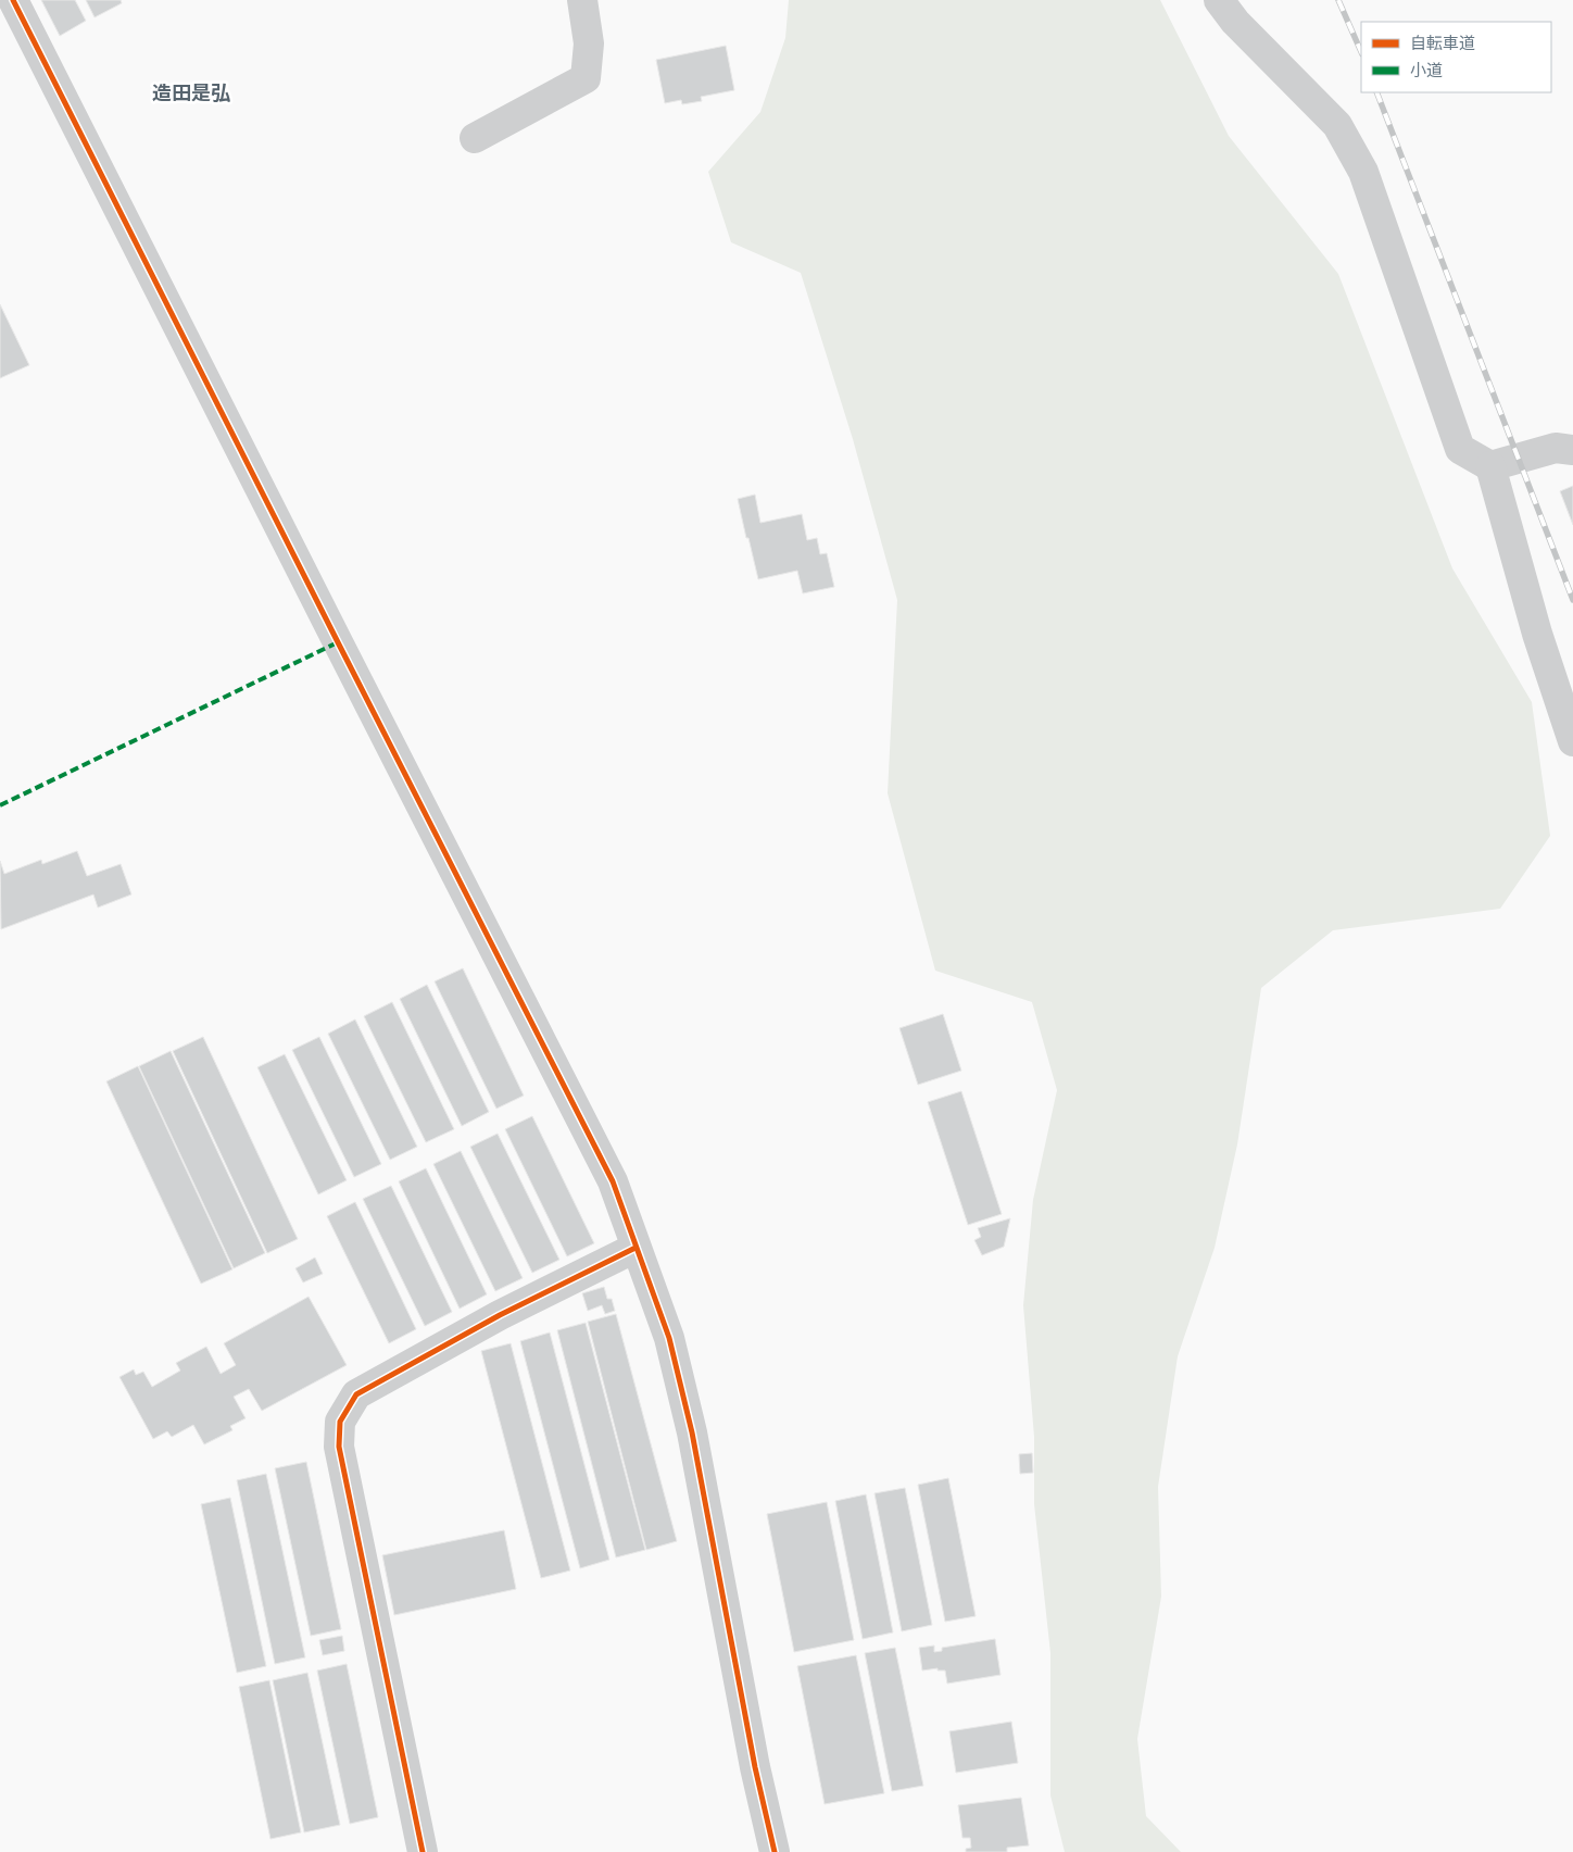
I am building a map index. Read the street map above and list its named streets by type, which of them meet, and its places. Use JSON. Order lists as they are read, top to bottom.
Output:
{
  "districts": ["造田是弘"],
  "legend": ["自転車道", "小道"]
}
